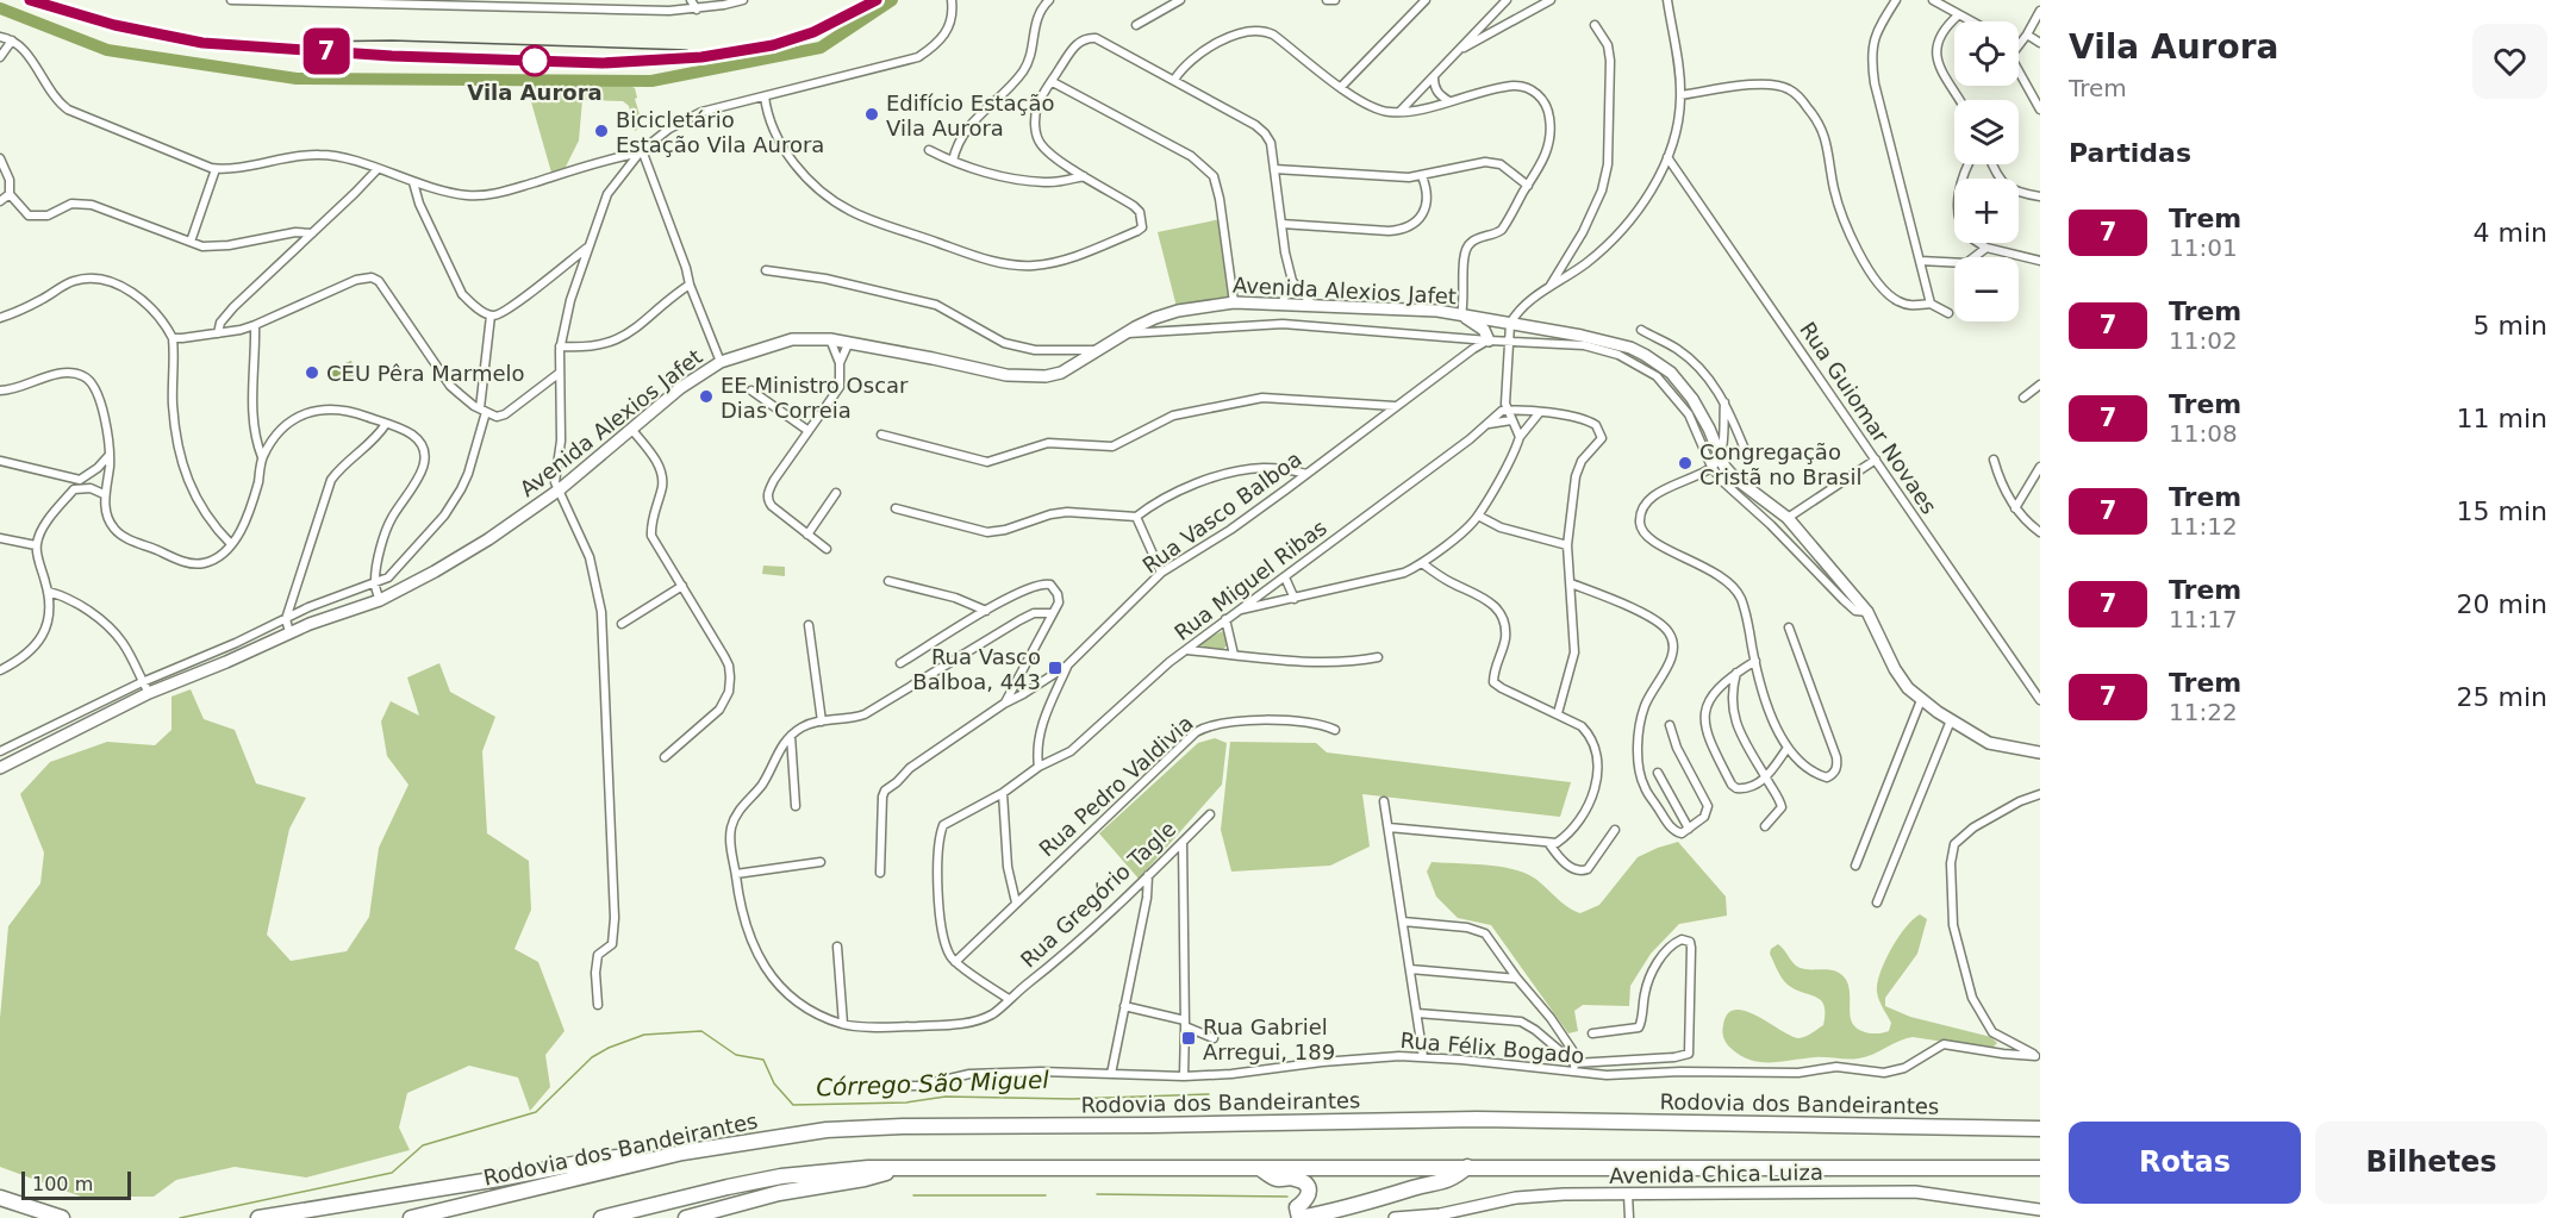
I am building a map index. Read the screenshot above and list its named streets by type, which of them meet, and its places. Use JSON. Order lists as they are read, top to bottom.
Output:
{
  "streets": {
    "highway": ["Rodovia dos Bandeirantes"],
    "main road": ["Avenida Alexios Jafet", "Avenida Chica Luiza"],
    "street": [
      "Rua Guiomar Novaes",
      "Rua Vasco Balboa",
      "Rua Miguel Ribas",
      "Rua Pedro Valdivia",
      "Rua Gregório Tagle",
      "Rua Félix Bogado"
    ]
  },
  "crossings": [
    ["Avenida Alexios Jafet", "Rua Vasco Balboa"],
    ["Rua Miguel Ribas", "Rua Pedro Valdivia"]
  ],
  "water": ["Córrego São Miguel"],
  "places": {
    "other": [
      "Vila Aurora",
      "Edifício Estação Vila Aurora",
      "Bicicletário Estação Vila Aurora",
      "CEU Pêra Marmelo",
      "EE Ministro Oscar Dias Correia",
      "Congregação Cristã no Brasil"
    ],
    "transit": ["Rua Vasco Balboa, 443", "Rua Gabriel Arregui, 189"]
  },
  "scale_bar": "100 m",
  "page": {
    "on_map": "7",
    "heading": [
      ["Vila Aurora", "Trem"],
      "Partidas"
    ],
    "map_buttons": ["+", "−"],
    "list": [
      {
        "mark": "7",
        "name": "Trem",
        "note": "11:01",
        "value": "4 min"
      },
      {
        "mark": "7",
        "name": "Trem",
        "note": "11:02",
        "value": "5 min"
      },
      {
        "mark": "7",
        "name": "Trem",
        "note": "11:08",
        "value": "11 min"
      },
      {
        "mark": "7",
        "name": "Trem",
        "note": "11:12",
        "value": "15 min"
      },
      {
        "mark": "7",
        "name": "Trem",
        "note": "11:17",
        "value": "20 min"
      },
      {
        "mark": "7",
        "name": "Trem",
        "note": "11:22",
        "value": "25 min"
      }
    ],
    "buttons": ["Rotas", "Bilhetes"],
    "scale": "100 m"
  }
}
